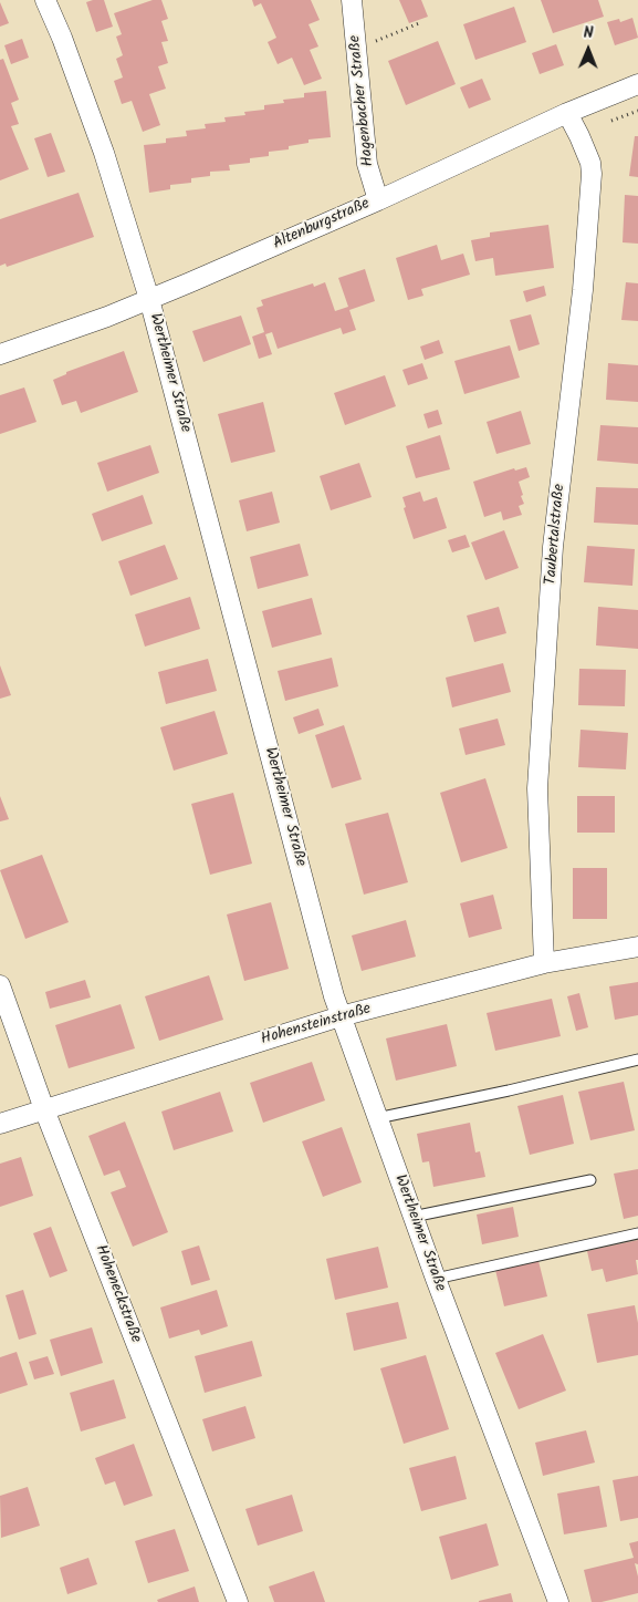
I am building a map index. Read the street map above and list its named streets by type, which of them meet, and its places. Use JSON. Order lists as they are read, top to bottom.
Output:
{
  "streets": {
    "street": [
      "Hagenbacher Straße",
      "Altenburgstraße",
      "Wertheimer Straße",
      "Taubertalstraße",
      "Hohensteinstraße",
      "Hoheneckstraße"
    ]
  },
  "crossings": [
    ["Hagenbacher Straße", "Altenburgstraße"],
    ["Altenburgstraße", "Wertheimer Straße"],
    ["Altenburgstraße", "Taubertalstraße"],
    ["Wertheimer Straße", "Hohensteinstraße"],
    ["Taubertalstraße", "Hohensteinstraße"],
    ["Hohensteinstraße", "Hoheneckstraße"]
  ],
  "north": "top"
}
